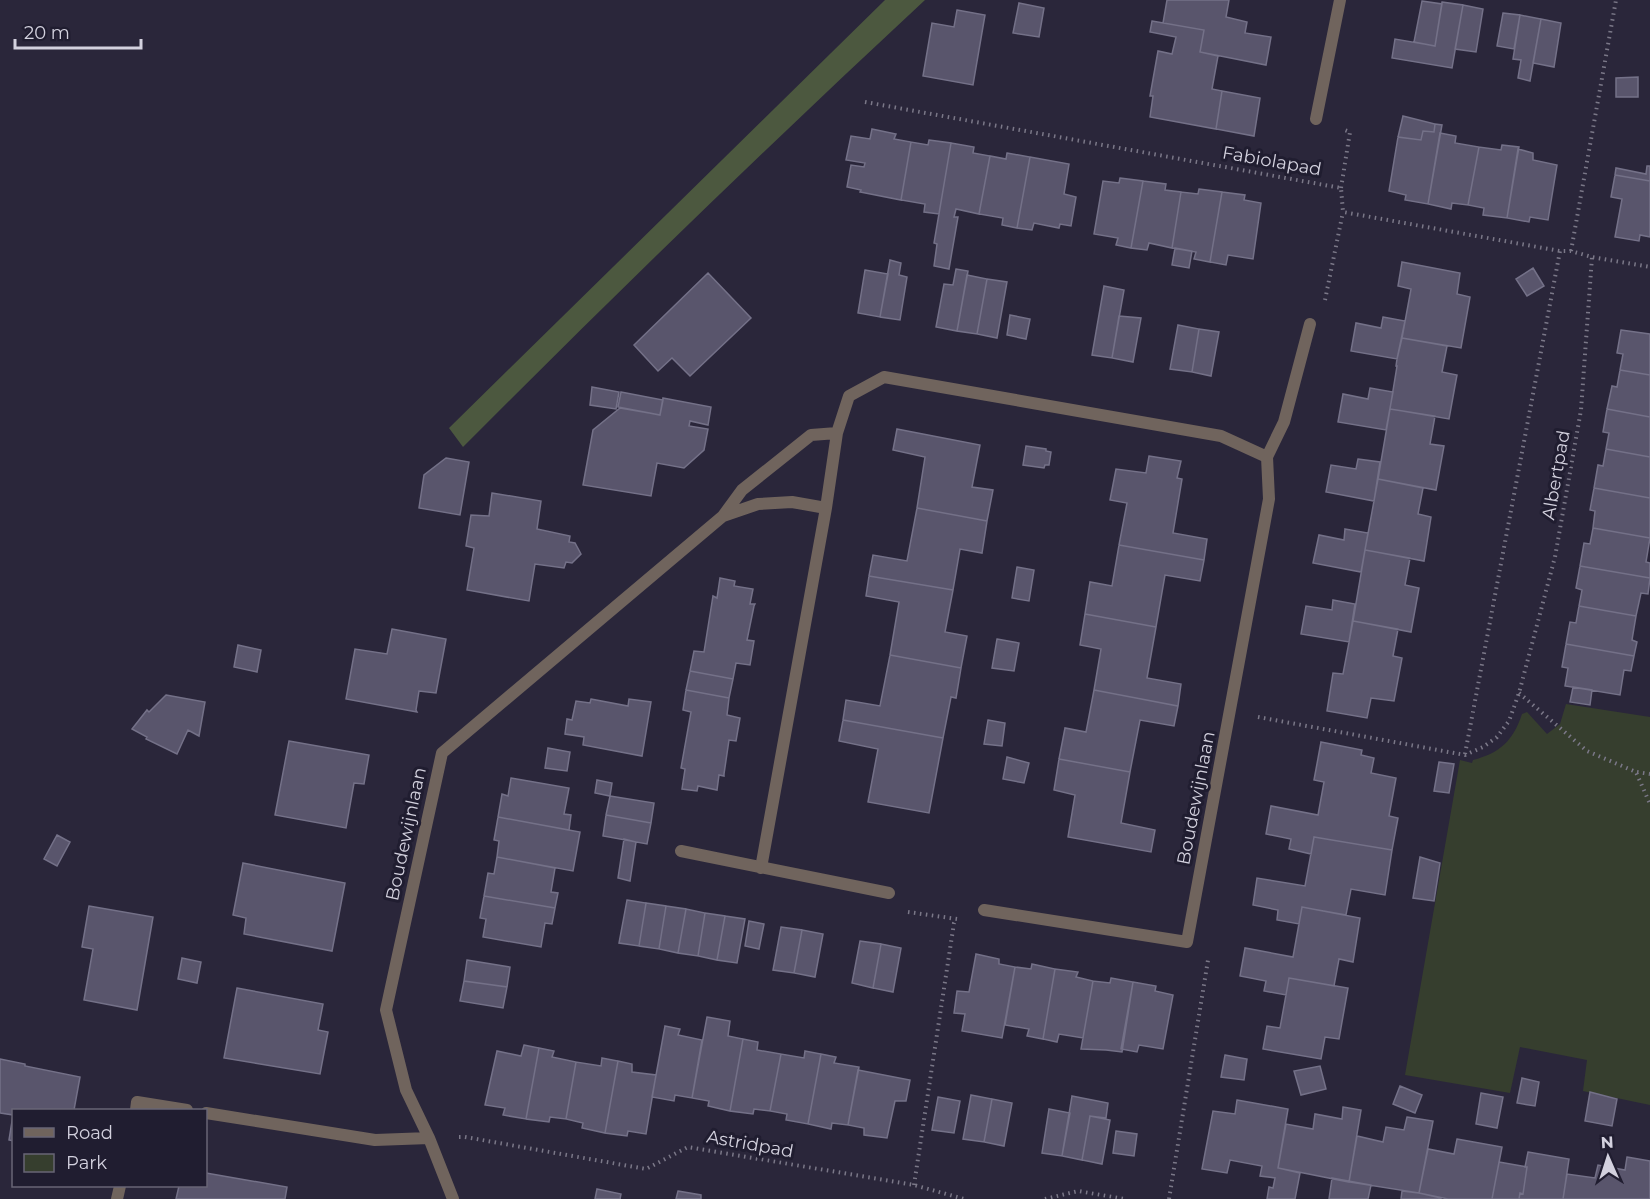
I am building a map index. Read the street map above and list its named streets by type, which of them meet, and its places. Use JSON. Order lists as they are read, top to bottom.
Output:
{
  "streets": {
    "street": ["Boudewijnlaan"],
    "path": ["Fabiolapad", "Albertpad", "Astridpad"]
  },
  "crossings": [
    ["Fabiolapad", "Boudewijnlaan"],
    ["Boudewijnlaan", "Astridpad"]
  ],
  "legend": ["Road", "Park"],
  "scale_bar": "20 m",
  "north": "top"
}
